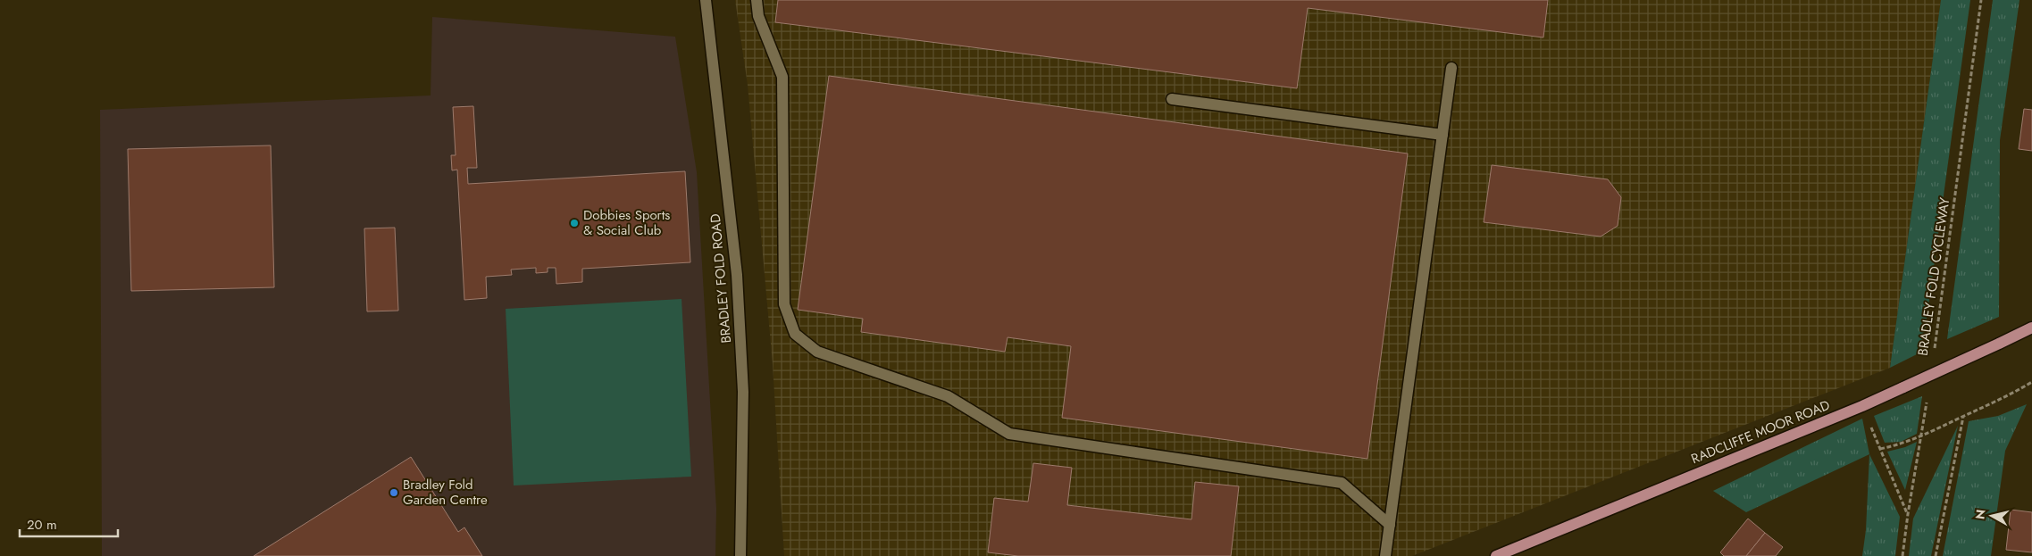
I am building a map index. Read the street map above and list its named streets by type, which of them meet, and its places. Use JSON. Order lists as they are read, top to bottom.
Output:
{
  "streets": {
    "main road": ["RADCLIFFE MOOR ROAD"],
    "street": ["BRADLEY FOLD ROAD"],
    "path": ["BRADLEY FOLD CYCLEWAY"]
  },
  "places": ["Dobbies Sports & Social Club", "Bradley Fold Garden Centre"],
  "scale_bar": "20 m",
  "north": "left"
}
